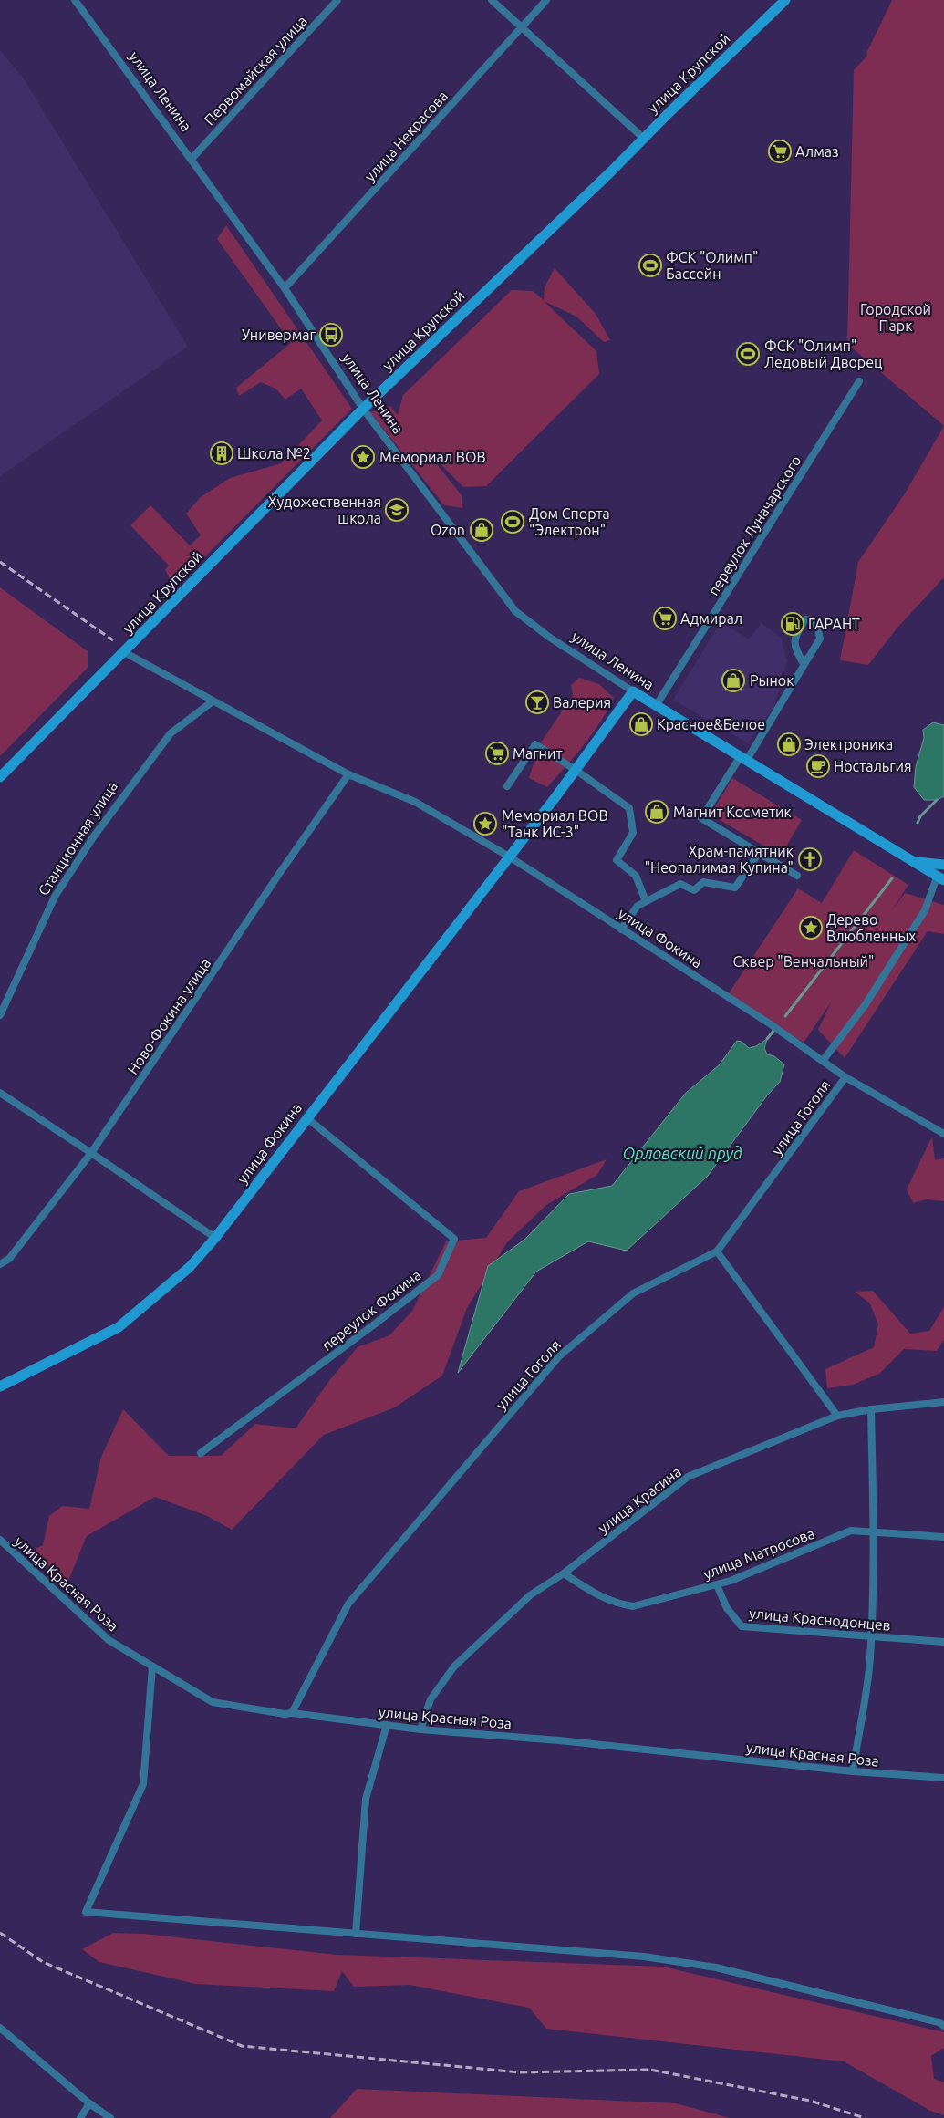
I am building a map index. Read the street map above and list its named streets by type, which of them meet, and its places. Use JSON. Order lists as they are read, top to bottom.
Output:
{
  "streets": {
    "main road": ["улица Крупской", "улица Ленина", "улица Фокина"],
    "street": [
      "Первомайская улица",
      "улица Некрасова",
      "переулок Луначарского",
      "Станционная улица",
      "Ново-Фокина улица",
      "улица Гоголя",
      "переулок Фокина",
      "улица Красина",
      "улица Матросова",
      "улица Красная Роза",
      "улица Краснодонцев"
    ]
  },
  "crossings": [
    ["Первомайская улица", "улица Ленина"],
    ["улица Крупской", "улица Ленина"],
    ["улица Ленина", "улица Некрасова"],
    ["улица Ленина", "переулок Луначарского"],
    ["улица Ленина", "улица Фокина"],
    ["улица Фокина", "улица Гоголя"],
    ["улица Фокина", "переулок Фокина"],
    ["улица Гоголя", "улица Красная Роза"],
    ["улица Красина", "улица Матросова"],
    ["улица Красина", "улица Красная Роза"],
    ["улица Матросова", "улица Краснодонцев"]
  ],
  "water": ["Орловский пруд"],
  "parks": ["Городской Парк", "Сквер \"Венчальный\""],
  "places": {
    "supermarket": ["Алмаз", "Адмирал", "Магнит"],
    "sports": ["ФСК \"Олимп\" Бассейн", "ФСК \"Олимп\" Ледовый Дворец", "Дом Спорта \"Электрон\""],
    "bus stop": ["Универмаг"],
    "building": ["Школа №2"],
    "place": ["Мемориал ВОВ", "Мемориал ВОВ \"Танк ИС-3\"", "Дерево Влюбленных"],
    "school or university": ["Художественная школа"],
    "shop": [
      "Ozon",
      "Рынок",
      "Красное&Белое",
      "Электроника",
      "Магнит Косметик"
    ],
    "fuel station": ["ГАРАНТ"],
    "bar": ["Валерия"],
    "cafe": ["Ностальгия"],
    "church": ["Храм-памятник \"Неопалимая Купина\""]
  }
}
